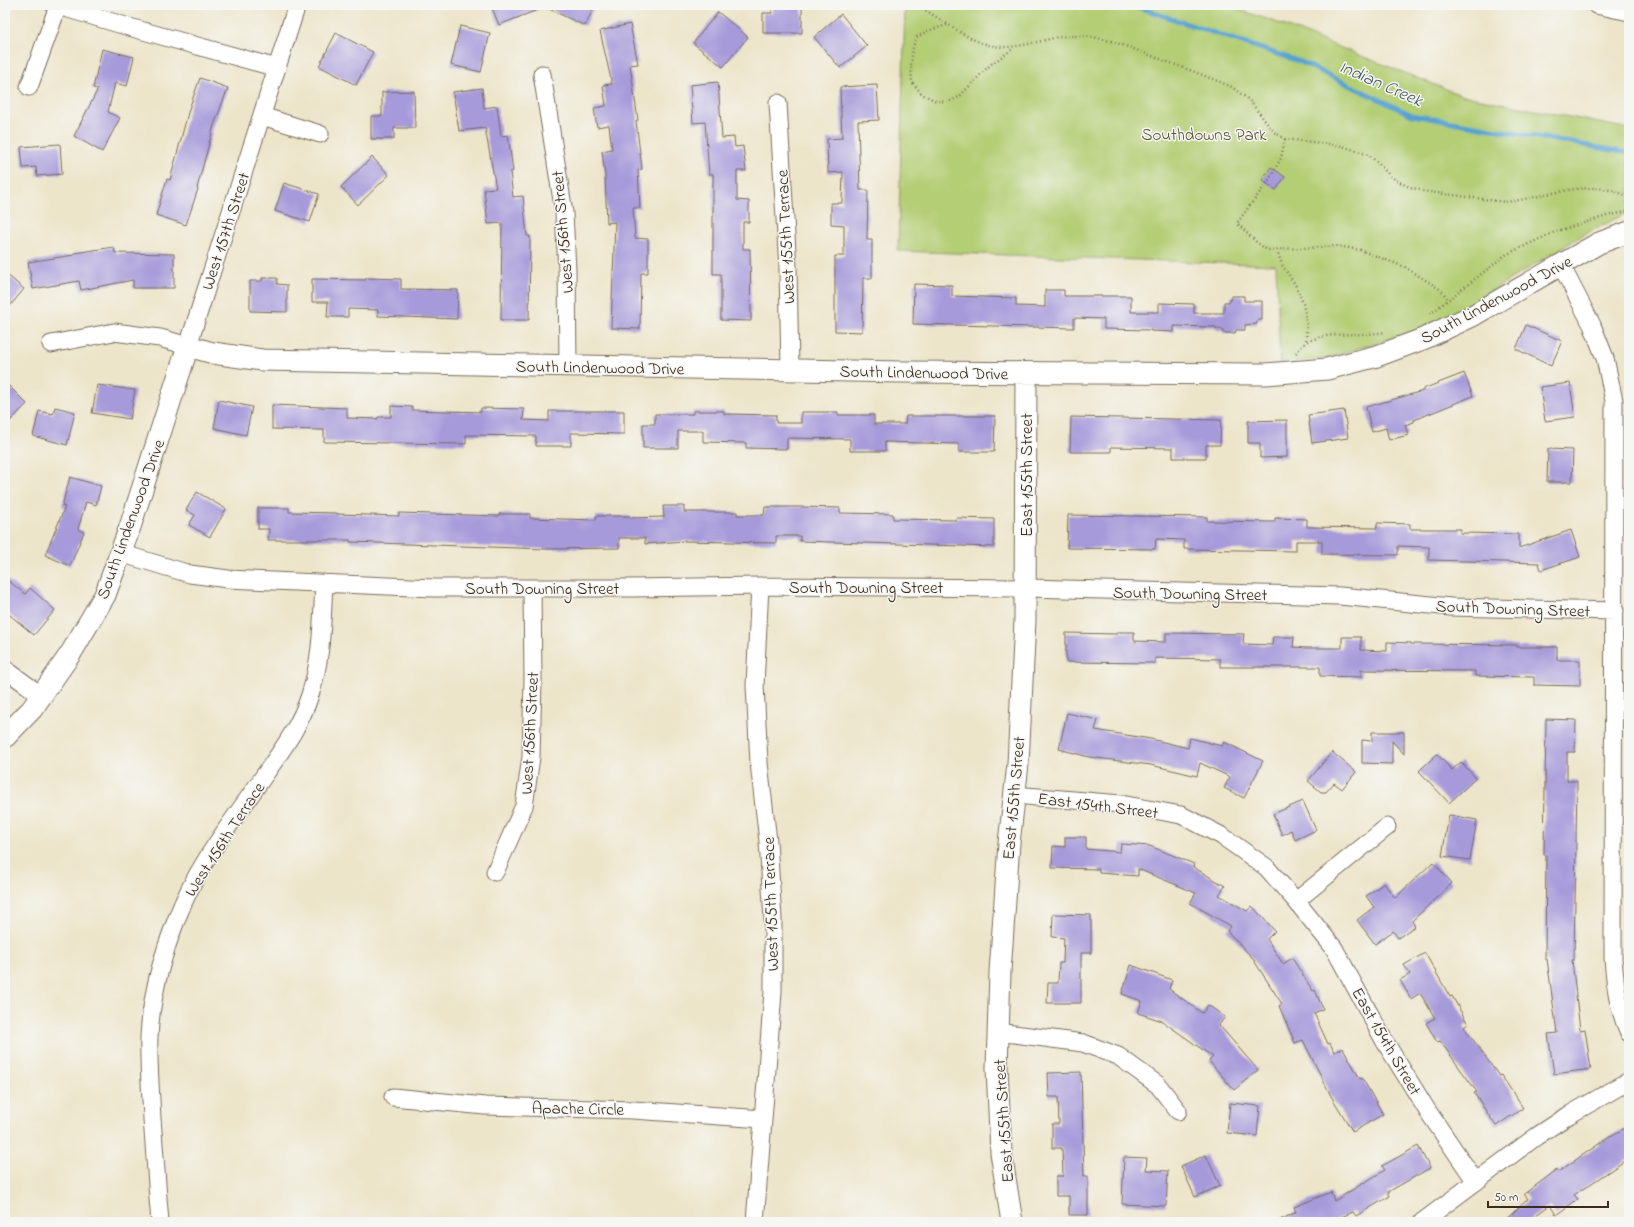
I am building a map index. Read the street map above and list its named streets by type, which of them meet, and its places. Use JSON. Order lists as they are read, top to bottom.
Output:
{
  "streets": {
    "street": [
      "West 157th Street",
      "West 156th Street",
      "West 155th Terrace",
      "South Lindenwood Drive",
      "East 155th Street",
      "South Downing Street",
      "East 154th Street",
      "West 156th Terrace",
      "Apache Circle"
    ]
  },
  "crossings": [
    ["West 157th Street", "South Lindenwood Drive"],
    ["West 156th Street", "South Lindenwood Drive"],
    ["West 156th Street", "South Downing Street"],
    ["West 155th Terrace", "South Lindenwood Drive"],
    ["West 155th Terrace", "South Downing Street"],
    ["West 155th Terrace", "Apache Circle"],
    ["South Lindenwood Drive", "East 155th Street"],
    ["South Lindenwood Drive", "South Downing Street"],
    ["East 155th Street", "South Downing Street"],
    ["East 155th Street", "East 154th Street"],
    ["South Downing Street", "West 156th Terrace"]
  ],
  "water": ["Indian Creek"],
  "parks": ["Southdowns Park"],
  "scale_bar": "50 m"
}
